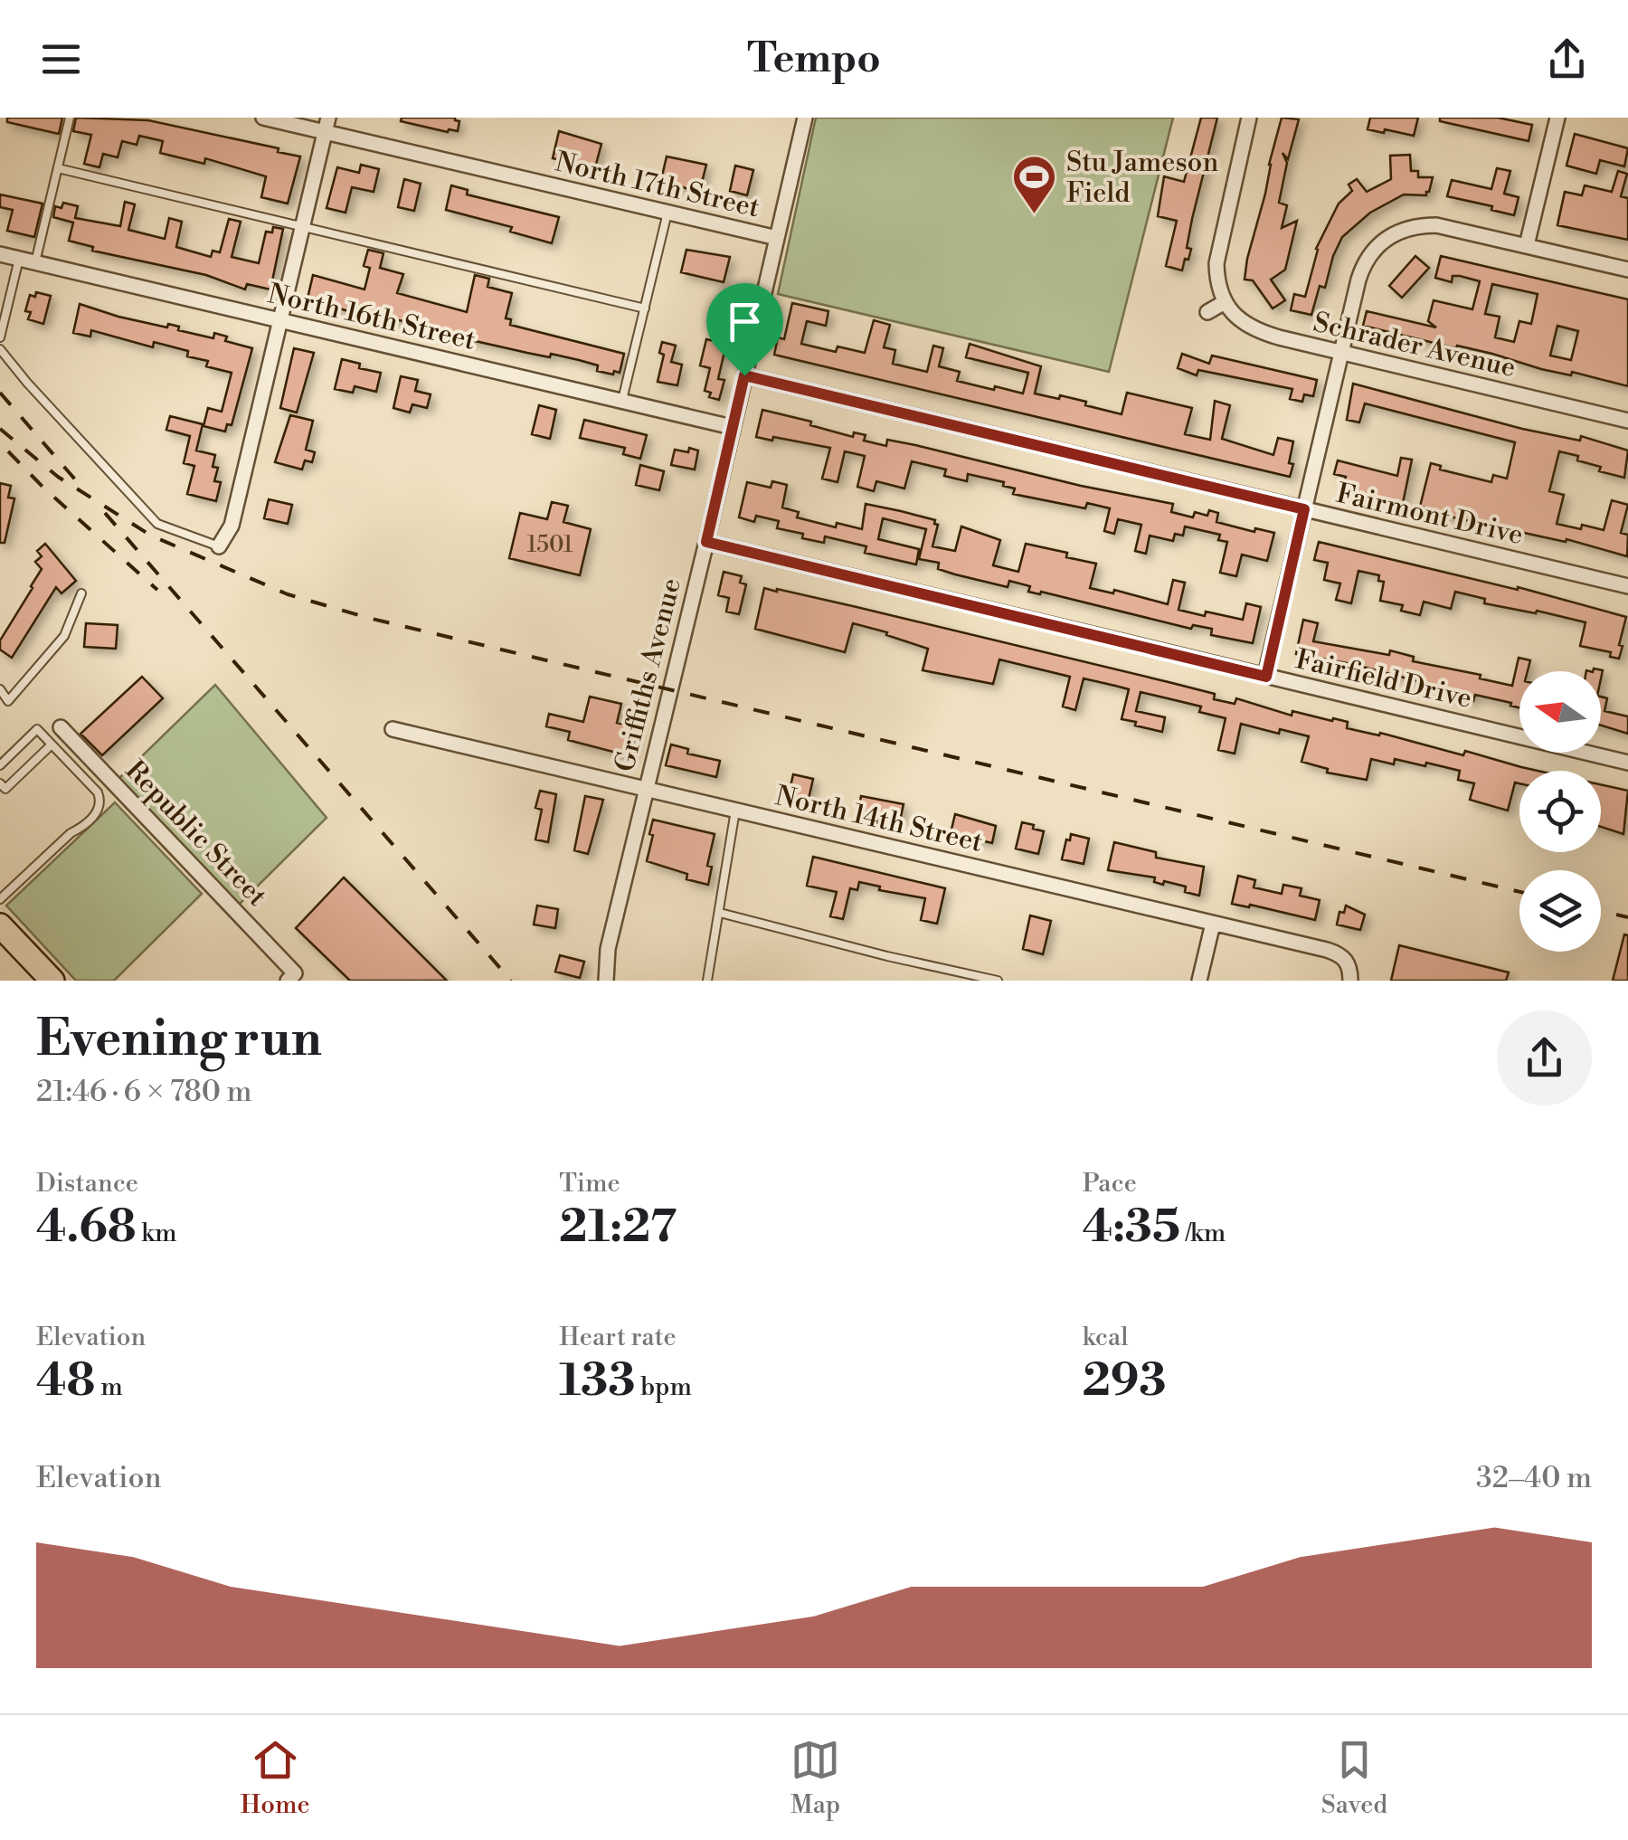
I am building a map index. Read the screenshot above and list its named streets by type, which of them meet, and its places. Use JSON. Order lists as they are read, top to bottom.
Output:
{
  "streets": {
    "street": [
      "North 17th Street",
      "North 16th Street",
      "Schrader Avenue",
      "Fairmont Drive",
      "Griffiths Avenue",
      "Fairfield Drive",
      "North 14th Street",
      "Republic Street"
    ]
  },
  "crossings": [
    ["North 17th Street", "Griffiths Avenue"],
    ["North 16th Street", "Griffiths Avenue"],
    ["Fairmont Drive", "Griffiths Avenue"],
    ["Griffiths Avenue", "Fairfield Drive"],
    ["Griffiths Avenue", "North 14th Street"]
  ],
  "places": {
    "sports": ["Stu Jameson Field"]
  },
  "house_numbers": ["1501"],
  "north": "left",
  "page": {
    "header": "Tempo",
    "heading": ["Evening run", "21:46 · 6 × 780 m"],
    "stats": [
      ["Distance", "4.68 km"],
      ["Time", "21:27"],
      ["Pace", "4:35 /km"],
      ["Elevation", "48 m"],
      ["Heart rate", "133 bpm"],
      ["kcal", "293"]
    ],
    "chart": ["Elevation", "32–40 m"],
    "tabs": ["Home", "Map", "Saved"]
  }
}
